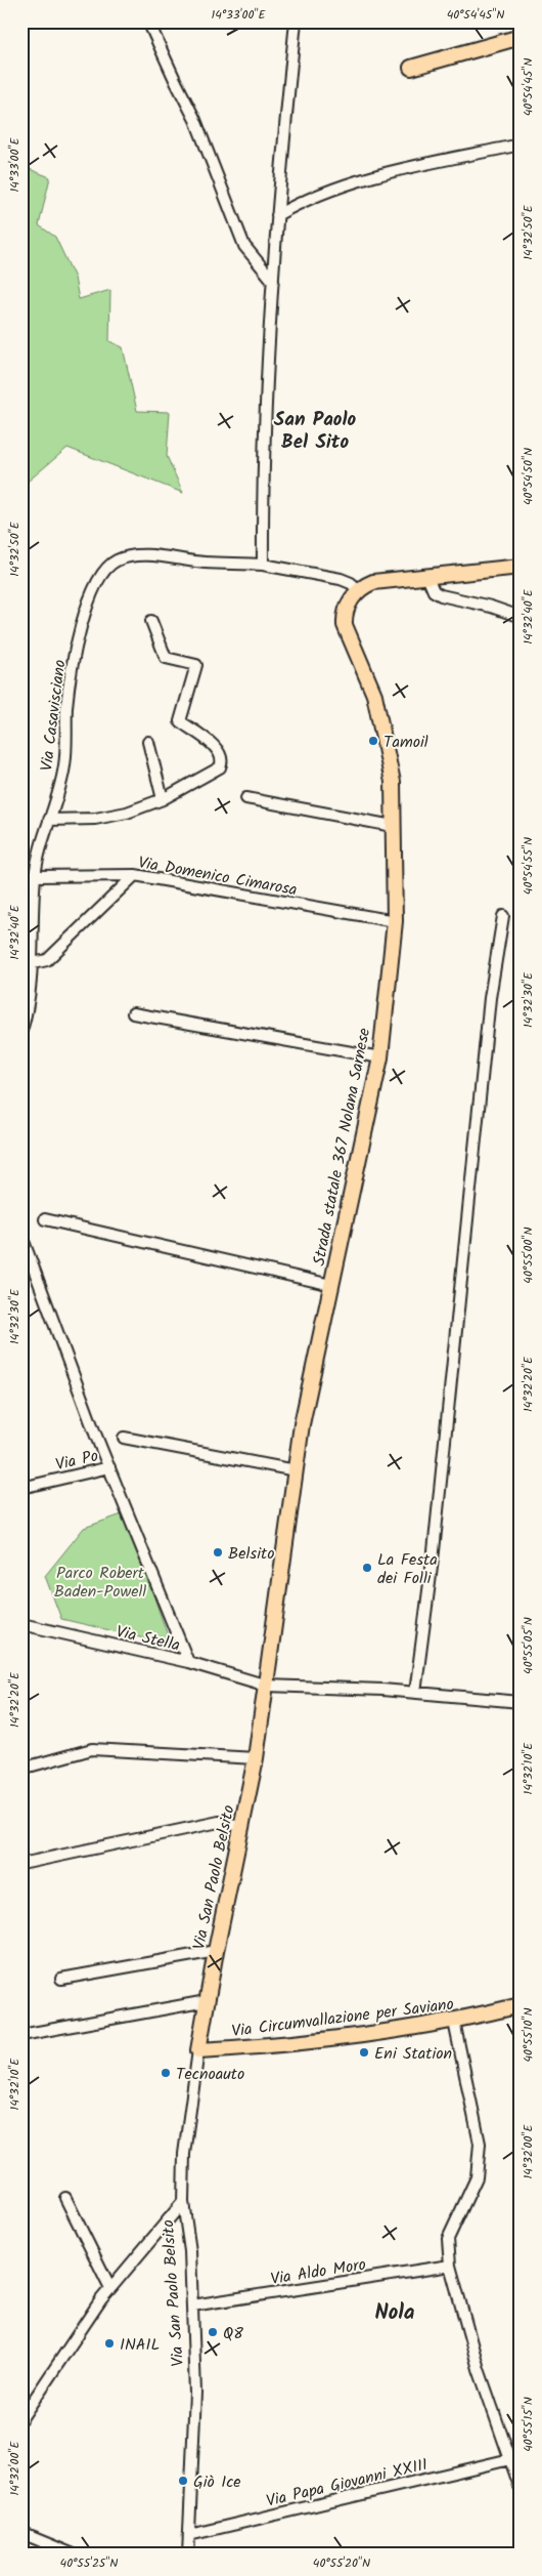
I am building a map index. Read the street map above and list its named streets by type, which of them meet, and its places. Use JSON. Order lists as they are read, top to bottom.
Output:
{
  "streets": {
    "main road": ["Strada statale 367 Nolana Sarnese", "Via San Paolo Belsito", "Via Circumvallazione per Saviano"],
    "street": [
      "Via Casavisciano",
      "Via Domenico Cimarosa",
      "Via Po",
      "Via Stella",
      "Via Aldo Moro",
      "Via Papa Giovanni XXIII"
    ]
  },
  "crossings": [
    ["Via Casavisciano", "Via Domenico Cimarosa"],
    ["Via Casavisciano", "Strada statale 367 Nolana Sarnese"],
    ["Via Domenico Cimarosa", "Strada statale 367 Nolana Sarnese"],
    ["Strada statale 367 Nolana Sarnese", "Via San Paolo Belsito"],
    ["Via Stella", "Via San Paolo Belsito"],
    ["Via San Paolo Belsito", "Via Circumvallazione per Saviano"],
    ["Via San Paolo Belsito", "Via Aldo Moro"],
    ["Via San Paolo Belsito", "Via Papa Giovanni XXIII"]
  ],
  "districts": ["San Paolo Bel Sito", "Nola"],
  "parks": ["Parco Robert Baden-Powell"],
  "places": [
    "Tamoil",
    "Belsito",
    "La Festa dei Folli",
    "Eni Station",
    "Tecnoauto",
    "Q8",
    "INAIL",
    "Giò Ice"
  ],
  "coordinates": [
    "14°33'00\"E",
    "40°54'45\"N",
    "14°32'50\"E",
    "40°54'50\"N",
    "14°32'40\"E",
    "40°54'55\"N",
    "14°32'30\"E",
    "40°55'00\"N",
    "14°32'20\"E",
    "40°55'05\"N",
    "14°32'10\"E",
    "40°55'10\"N",
    "14°32'00\"E",
    "40°55'15\"N",
    "40°55'25\"N",
    "40°55'20\"N"
  ]
}
